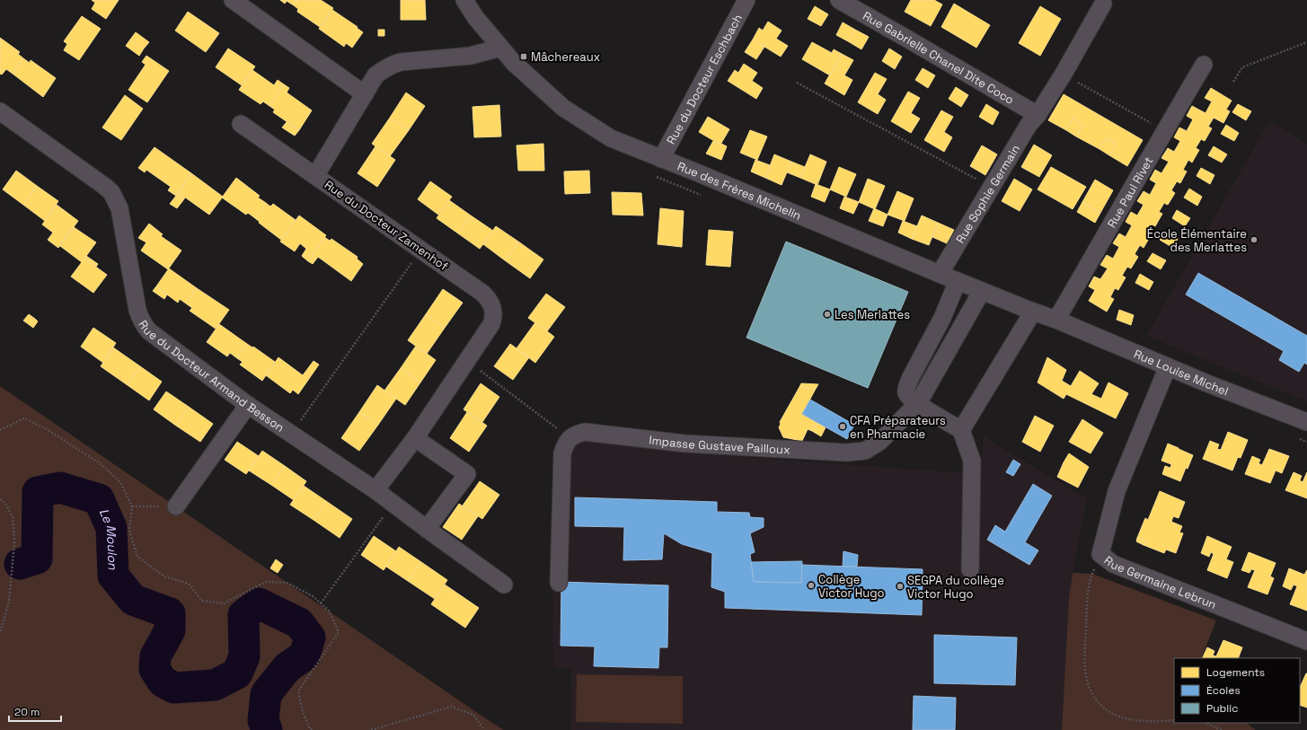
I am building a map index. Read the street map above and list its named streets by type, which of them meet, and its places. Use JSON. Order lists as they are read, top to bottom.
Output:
{
  "streets": {
    "street": [
      "Rue Gabrielle Chanel Dite Coco",
      "Rue du Docteur Eschbach",
      "Rue des Frères Michelin",
      "Rue Paul Rivet",
      "Rue Sophie Germain",
      "Rue du Docteur Zamenhof",
      "Rue Louise Michel",
      "Rue du Docteur Armand Besson",
      "Impasse Gustave Pailloux",
      "Rue Germaine Lebrun"
    ]
  },
  "crossings": [
    ["Rue Gabrielle Chanel Dite Coco", "Rue Sophie Germain"],
    ["Rue du Docteur Eschbach", "Rue des Frères Michelin"],
    ["Rue des Frères Michelin", "Rue Paul Rivet"],
    ["Rue des Frères Michelin", "Rue Sophie Germain"],
    ["Rue des Frères Michelin", "Rue du Docteur Zamenhof"],
    ["Rue des Frères Michelin", "Rue Louise Michel"],
    ["Rue des Frères Michelin", "Impasse Gustave Pailloux"],
    ["Rue Paul Rivet", "Rue Louise Michel"],
    ["Rue du Docteur Zamenhof", "Rue du Docteur Armand Besson"],
    ["Rue Louise Michel", "Rue Germaine Lebrun"]
  ],
  "water": ["Le Moulon"],
  "places": {
    "transit": ["Mâchereaux"],
    "other": [
      "École Élémentaire des Merlattes",
      "Les Merlattes",
      "CFA Préparateurs en Pharmacie",
      "Collège Victor Hugo",
      "SEGPA du collège Victor Hugo"
    ]
  },
  "legend": ["Logements", "Écoles", "Public"],
  "scale_bar": "20 m"
}
